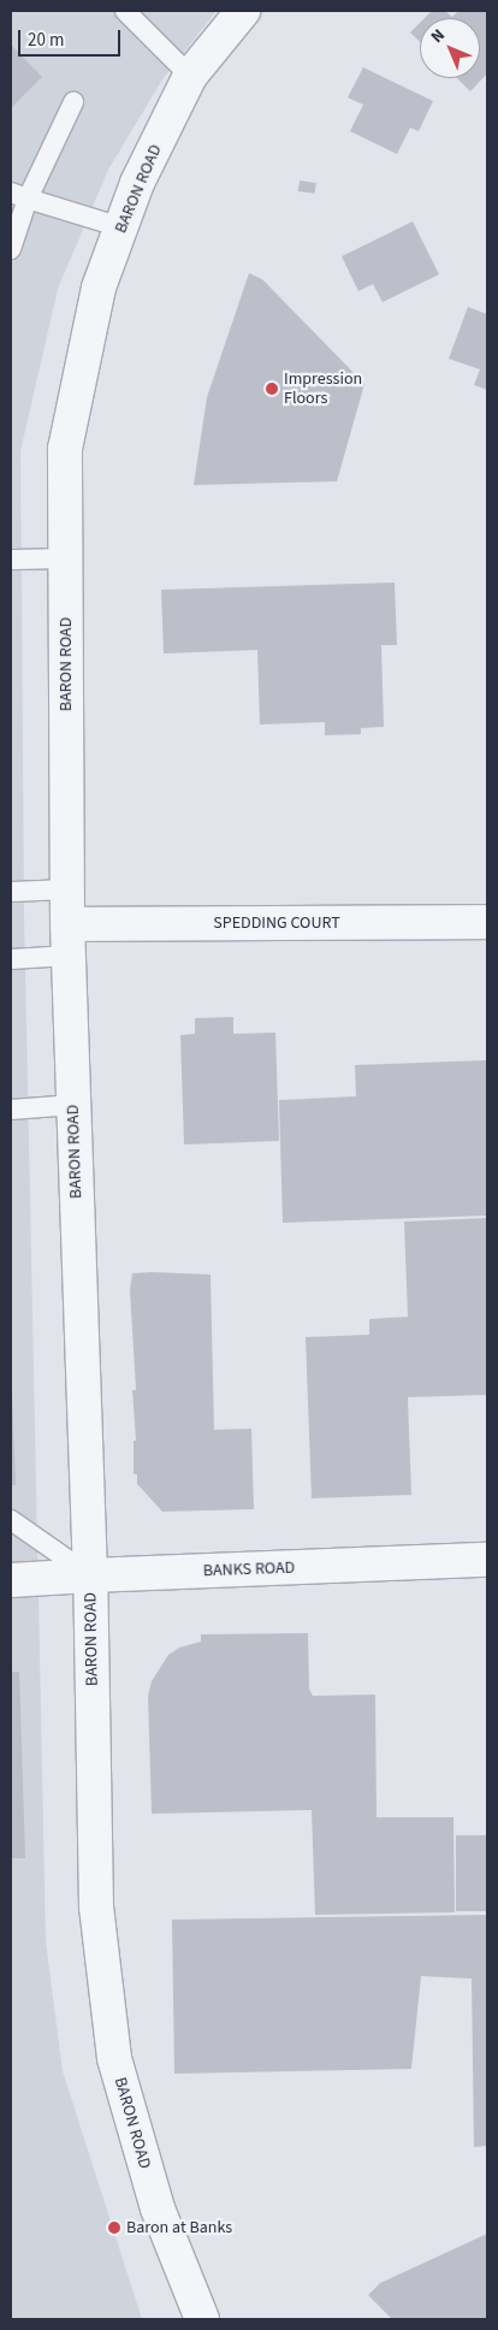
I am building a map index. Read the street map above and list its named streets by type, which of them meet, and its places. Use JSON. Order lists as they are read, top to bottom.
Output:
{
  "streets": {
    "street": ["BARON ROAD", "SPEDDING COURT", "BANKS ROAD"]
  },
  "crossings": [
    ["BARON ROAD", "SPEDDING COURT"],
    ["BARON ROAD", "BANKS ROAD"]
  ],
  "places": ["Impression Floors", "Baron at Banks"],
  "scale_bar": "20 m",
  "north": "top left"
}
